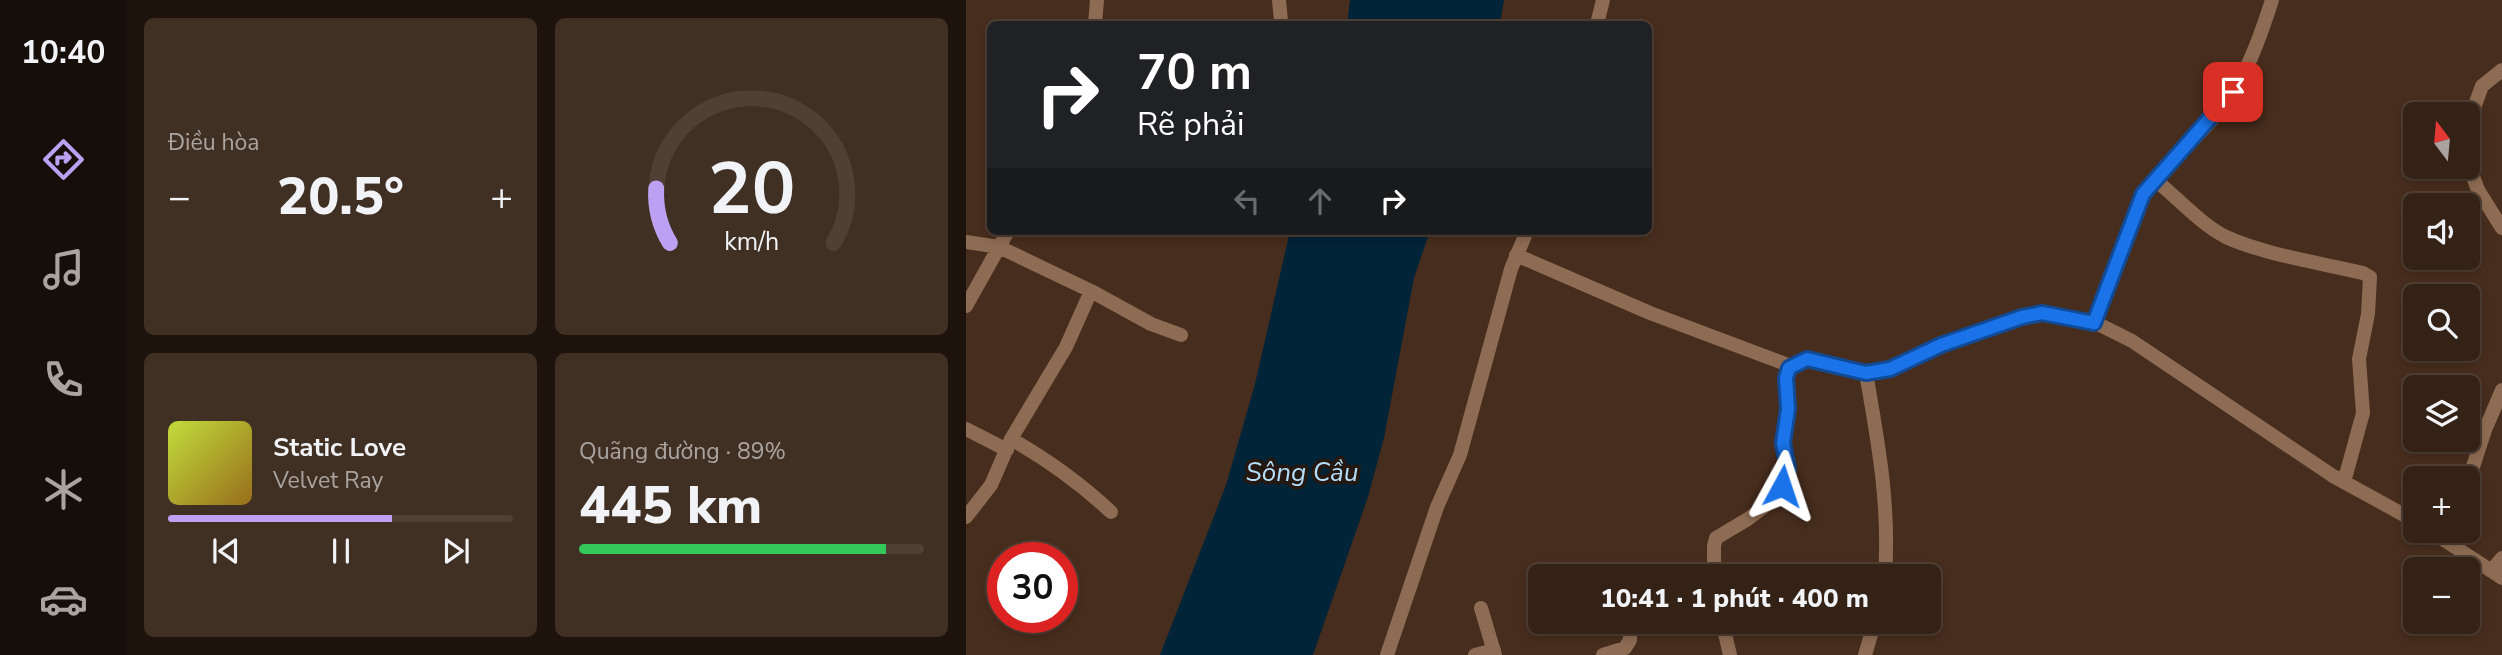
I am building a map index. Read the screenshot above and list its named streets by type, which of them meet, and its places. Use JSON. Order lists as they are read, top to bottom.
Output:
{
  "water": ["Sông Cầu"],
  "north": "top",
  "page": {
    "tabs": "10:40",
    "tile": [
      "Điều hòa",
      ["Quãng đường · 89%", "445 km"]
    ],
    "turn": ["70 m", "Rẽ phải"],
    "map_buttons": ["+", "−"],
    "heat": ["−", "20.5°", "+"],
    "song": ["Static Love", "Velvet Ray"],
    "limit": "30",
    "trip": "10:41 · 1 phút · 400 m",
    "gauge": ["20", "km/h"]
  }
}
